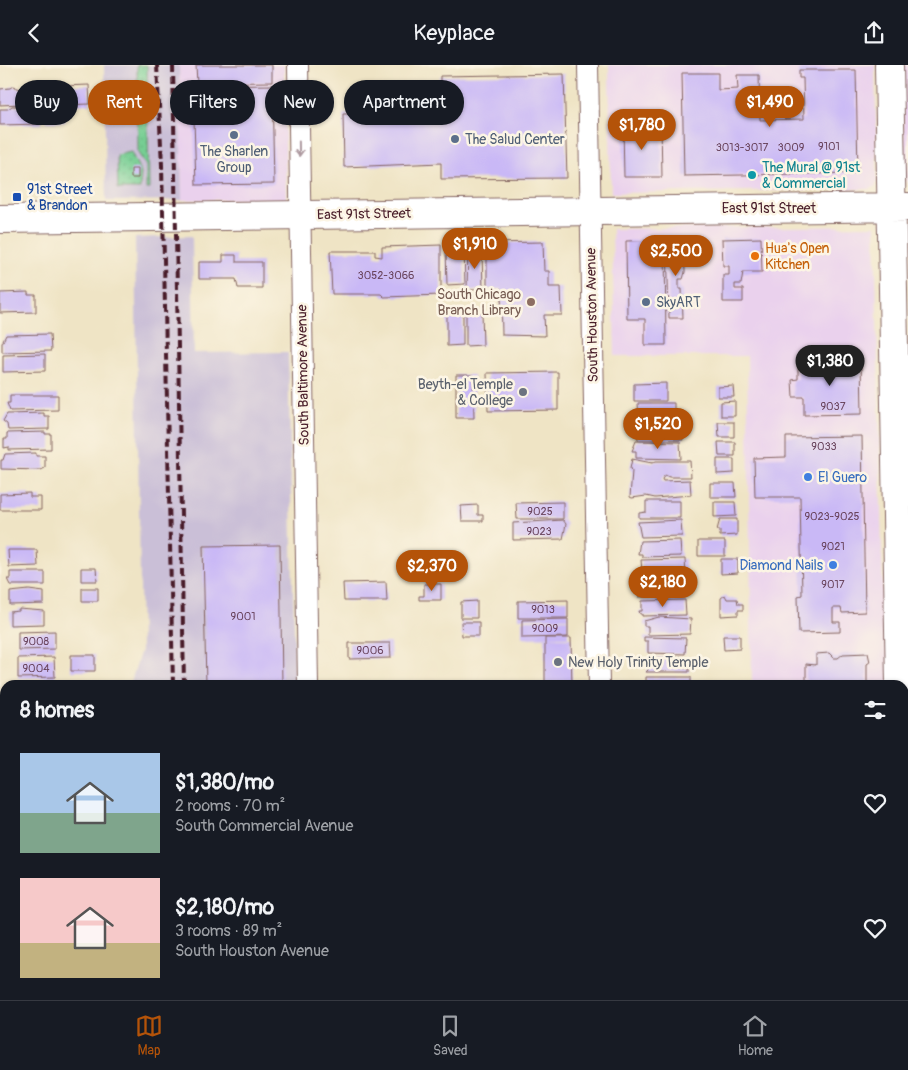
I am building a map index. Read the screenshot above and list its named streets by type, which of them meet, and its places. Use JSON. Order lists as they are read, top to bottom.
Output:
{
  "streets": {
    "street": ["East 91st Street", "South Houston Avenue", "South Baltimore Avenue"]
  },
  "crossings": [
    ["East 91st Street", "South Houston Avenue"],
    ["East 91st Street", "South Baltimore Avenue"]
  ],
  "places": {
    "other": [
      "The Sharlen Group",
      "The Salud Center",
      "The Mural @ 91st & Commercial",
      "Hua's Open Kitchen",
      "South Chicago Branch Library",
      "SkyART",
      "Beyth-el Temple & College",
      "El Guero",
      "Diamond Nails",
      "New Holy Trinity Temple"
    ],
    "transit": ["91st Street & Brandon"]
  },
  "house_numbers": [
    "9101",
    "3013-3017",
    "3009",
    "3052-3066",
    "9037",
    "9033",
    "9025",
    "9023-9025",
    "9023",
    "9021",
    "9017",
    "9013",
    "9001",
    "9009",
    "9008",
    "9006",
    "9004"
  ],
  "page": {
    "header": "Keyplace",
    "chip": [
      "Buy",
      "Rent",
      "Filters",
      "New",
      "Apartment"
    ],
    "price": [
      "$1,490",
      "$1,780",
      "$1,910",
      "$2,500",
      "$1,380",
      "$1,520",
      "$2,370",
      "$2,180"
    ],
    "heading": "8 homes",
    "list": [
      {
        "name": "$1,380/mo",
        "note": "2 rooms · 70 m² · South Commercial Avenue"
      },
      {
        "name": "$2,180/mo",
        "note": "3 rooms · 89 m² · South Houston Avenue"
      }
    ],
    "tabs": ["Map", "Saved", "Home"]
  }
}
